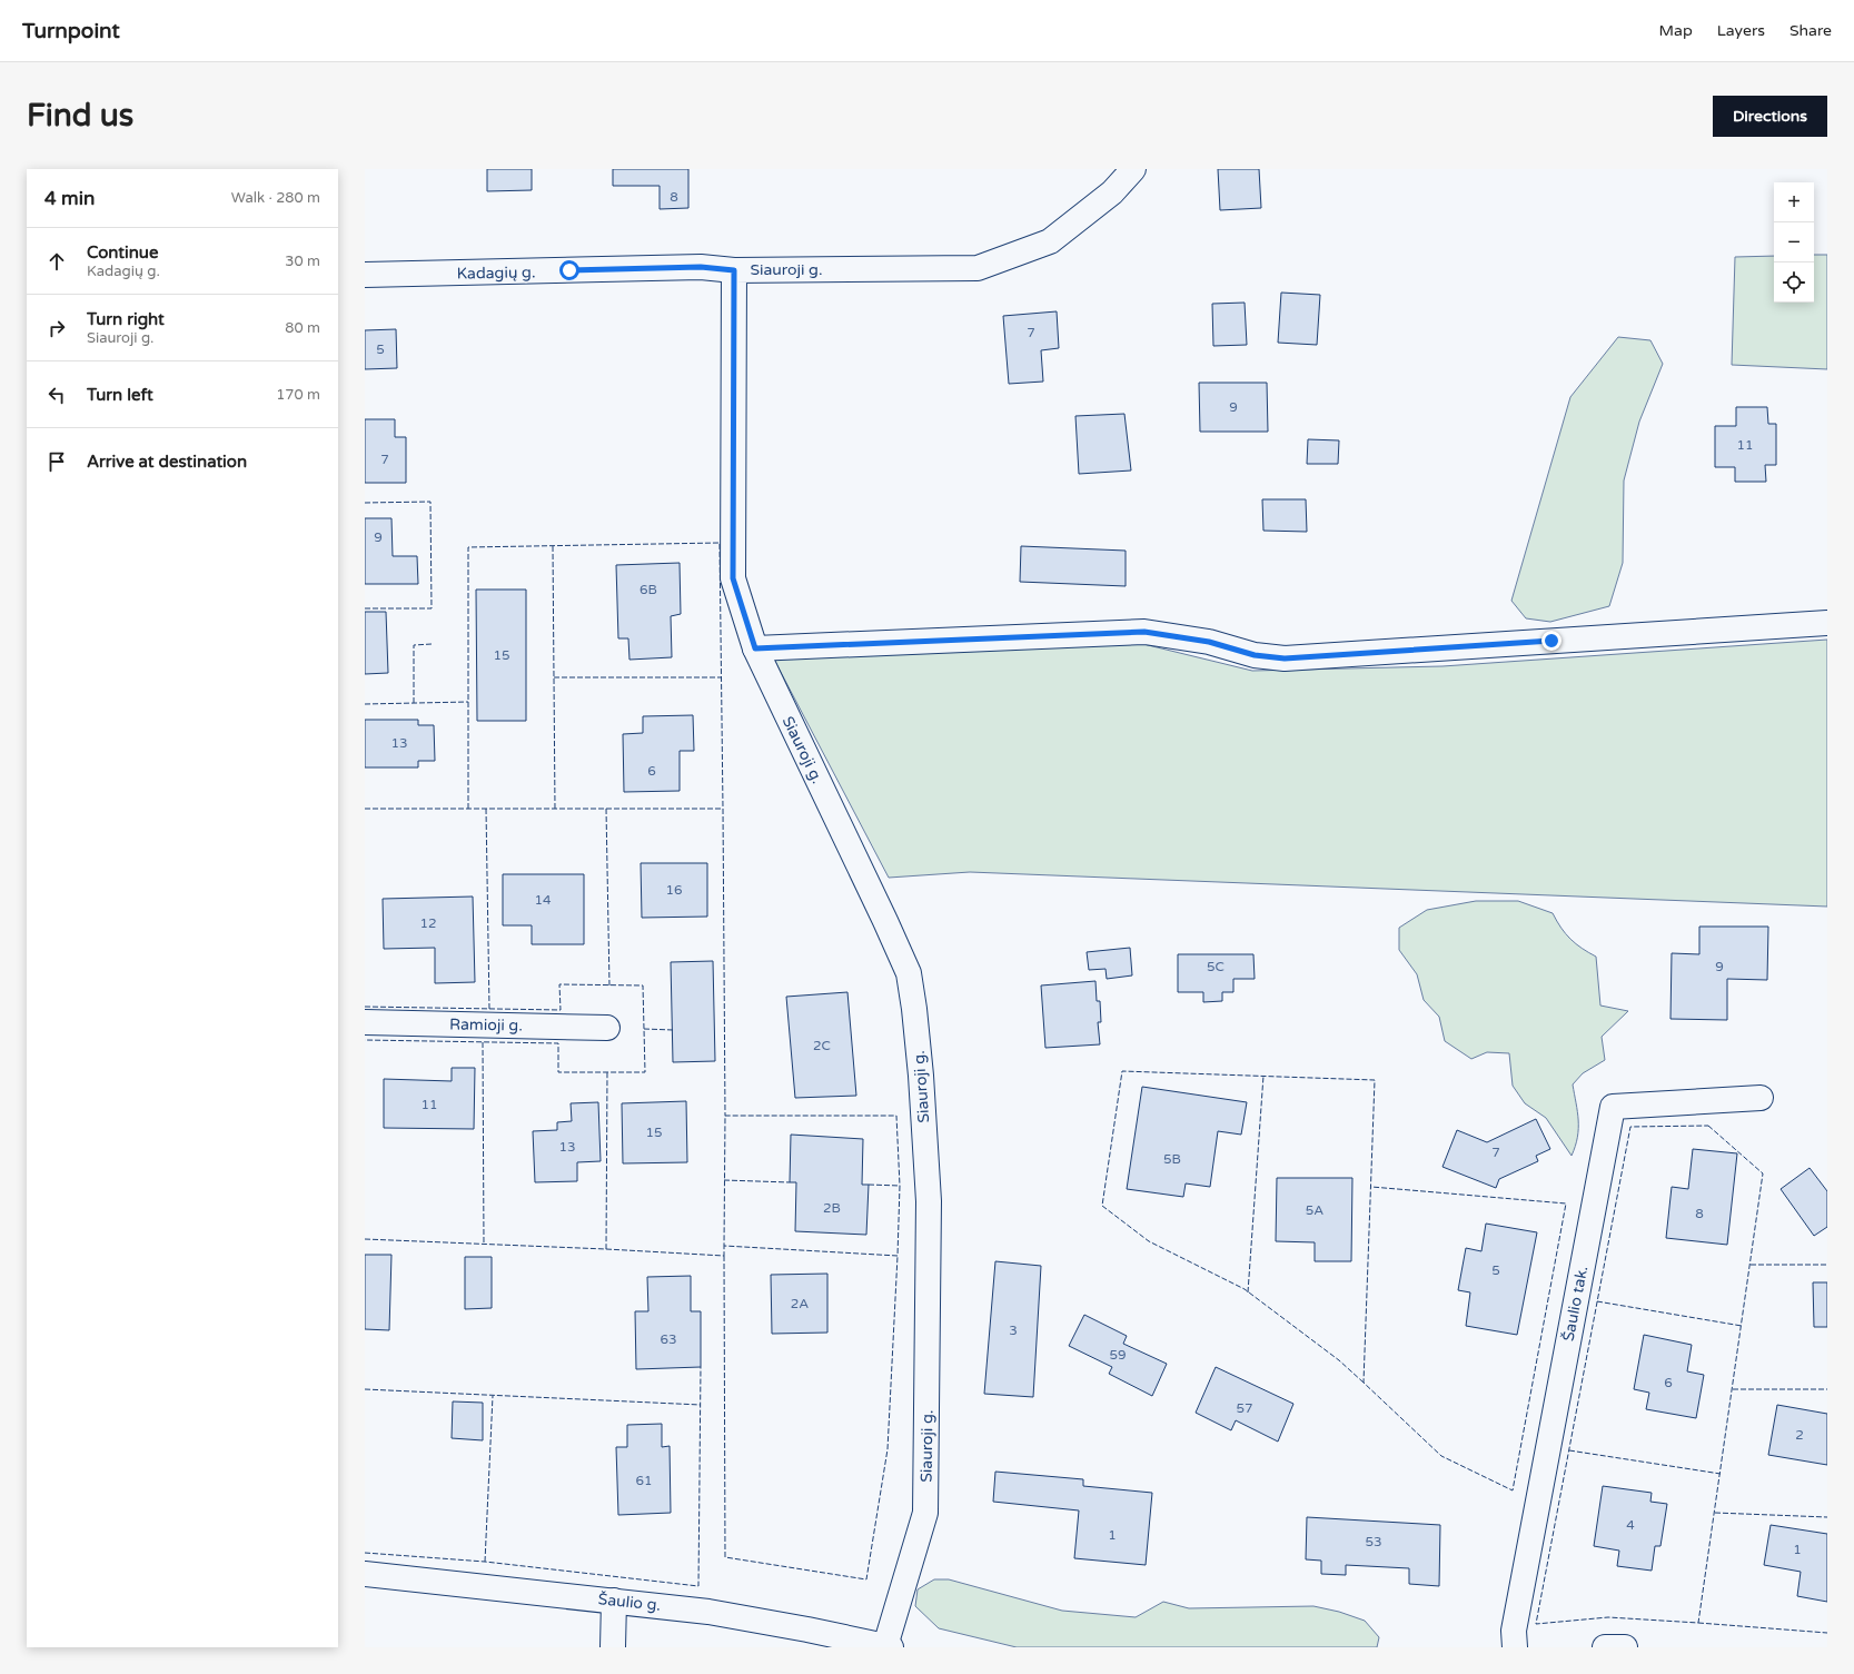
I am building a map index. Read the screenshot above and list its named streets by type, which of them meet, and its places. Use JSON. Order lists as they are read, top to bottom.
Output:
{
  "streets": {
    "street": [
      "Siauroji g.",
      "Kadagių g.",
      "Ramioji g.",
      "Šaulio tak.",
      "Šaulio g."
    ]
  },
  "crossings": [
    ["Siauroji g.", "Kadagių g."],
    ["Siauroji g.", "Šaulio g."]
  ],
  "house_numbers": [
    "8",
    "7",
    "5",
    "9",
    "11",
    "7",
    "9",
    "6B",
    "15",
    "13",
    "6",
    "16",
    "14",
    "12",
    "5C",
    "9",
    "2C",
    "11",
    "15",
    "13",
    "7",
    "5B",
    "2B",
    "5A",
    "8",
    "5",
    "2A",
    "3",
    "63",
    "59",
    "6",
    "57",
    "2",
    "61",
    "4",
    "1",
    "53",
    "1"
  ],
  "page": {
    "header": "Turnpoint",
    "nav": ["Map", "Layers", "Share"],
    "buttons": "Directions",
    "title": "Find us",
    "heading": ["4 min", "Walk · 280 m"],
    "map_buttons": ["+", "−"],
    "list": [
      ["Continue", "Kadagių g.", "30 m"],
      ["Turn right", "Siauroji g.", "80 m"],
      ["Turn left", "170 m"],
      "Arrive at destination"
    ]
  }
}
